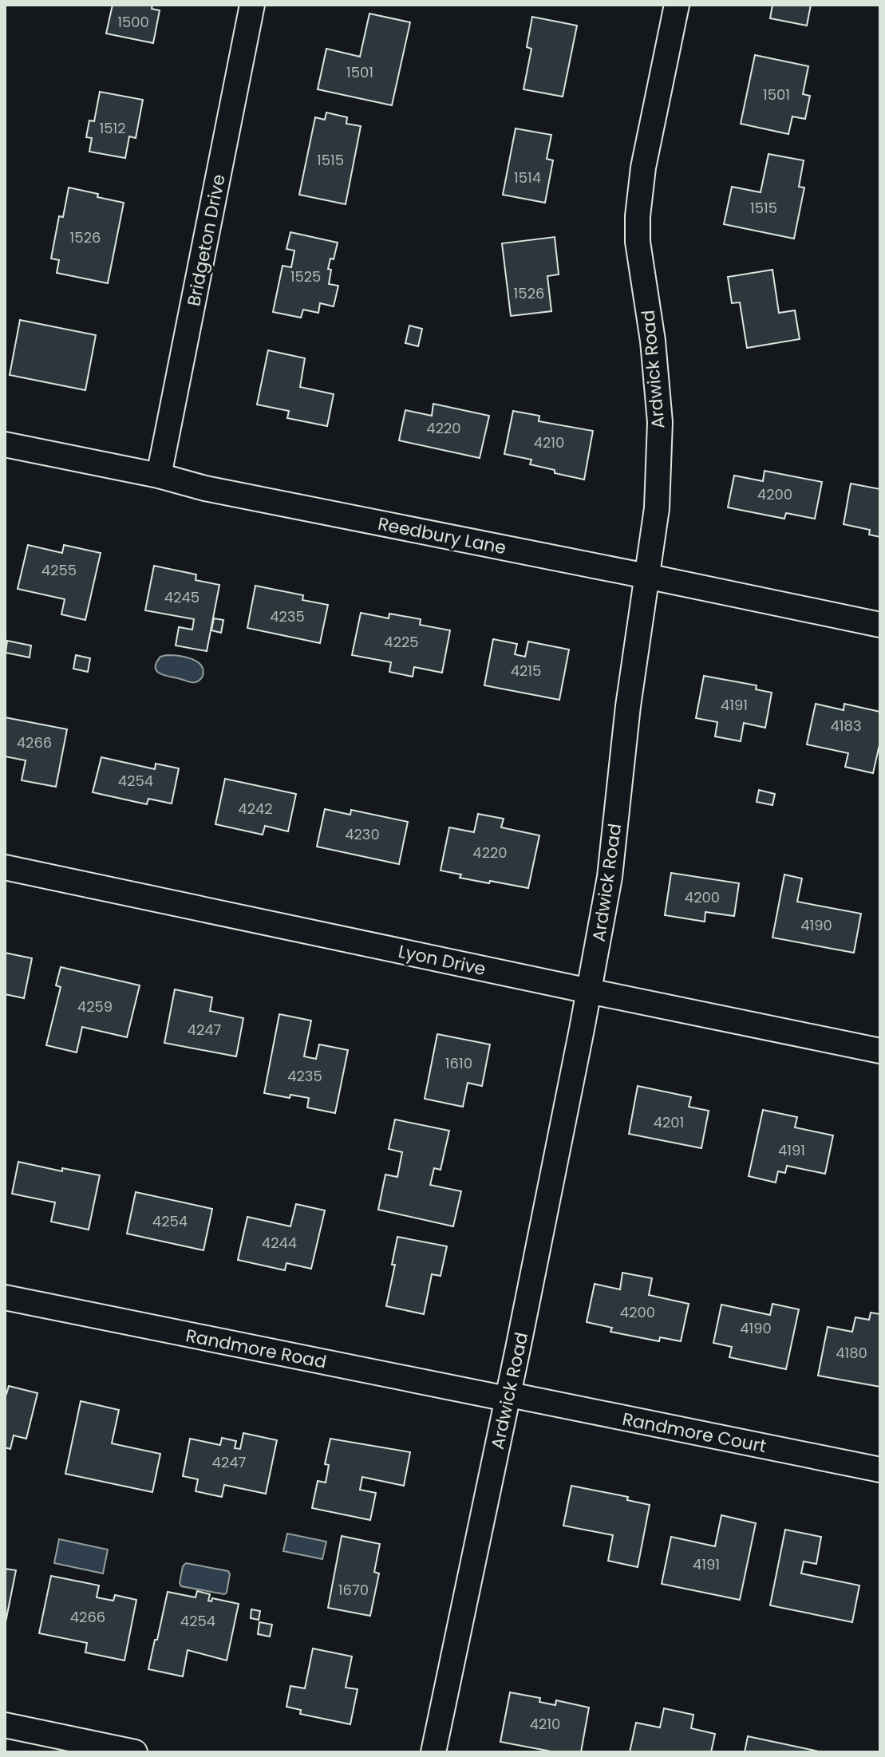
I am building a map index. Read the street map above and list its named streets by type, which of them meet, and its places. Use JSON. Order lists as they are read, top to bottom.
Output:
{
  "streets": {
    "street": [
      "Bridgeton Drive",
      "Ardwick Road",
      "Reedbury Lane",
      "Lyon Drive",
      "Randmore Road",
      "Randmore Court"
    ]
  },
  "crossings": [
    ["Bridgeton Drive", "Reedbury Lane"],
    ["Ardwick Road", "Reedbury Lane"],
    ["Ardwick Road", "Lyon Drive"],
    ["Ardwick Road", "Randmore Road"],
    ["Ardwick Road", "Randmore Court"],
    ["Randmore Road", "Randmore Court"]
  ],
  "house_numbers": [
    "1500",
    "1501",
    "1501",
    "1512",
    "1515",
    "1514",
    "1515",
    "1526",
    "1525",
    "1526",
    "4220",
    "4210",
    "4200",
    "4255",
    "4245",
    "4235",
    "4225",
    "4215",
    "4191",
    "4183",
    "4266",
    "4254",
    "4242",
    "4230",
    "4220",
    "4200",
    "4190",
    "4259",
    "4247",
    "1610",
    "4235",
    "4201",
    "4191",
    "4254",
    "4244",
    "4200",
    "4190",
    "4180",
    "4247",
    "4191",
    "1670",
    "4266",
    "4254",
    "4210"
  ]
}
